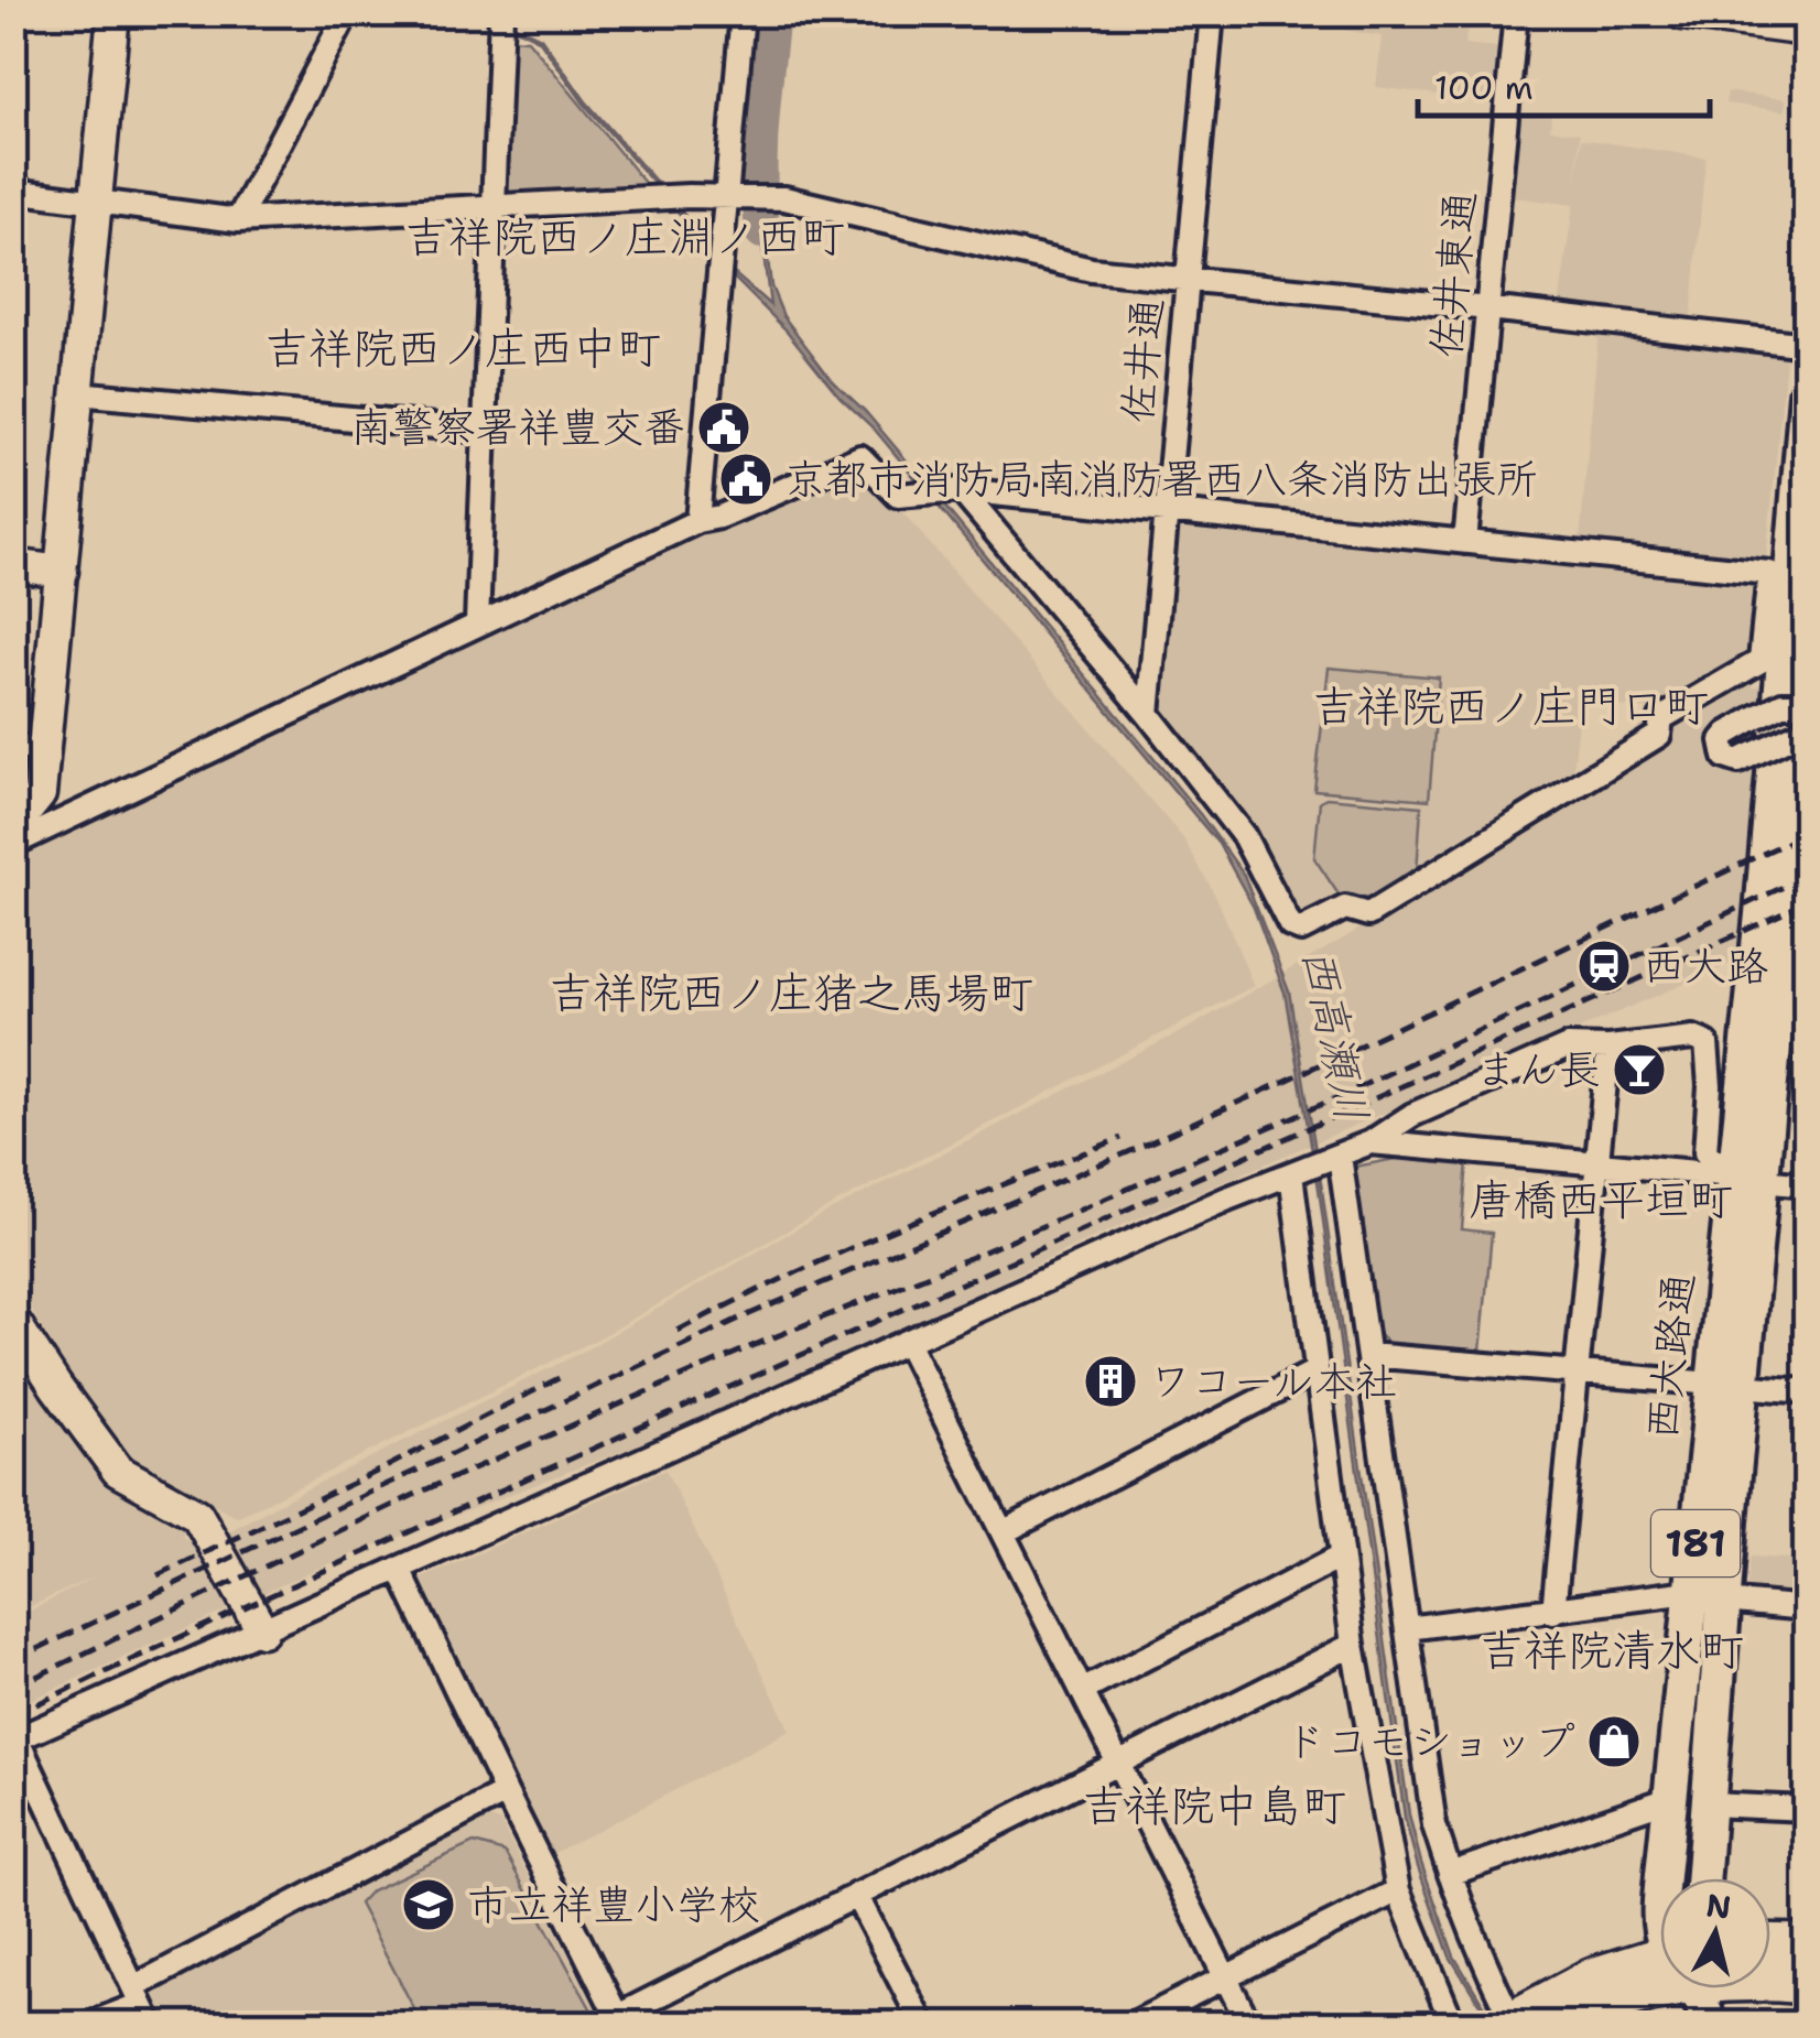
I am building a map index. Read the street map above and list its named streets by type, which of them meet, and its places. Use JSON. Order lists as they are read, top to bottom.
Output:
{
  "streets": {
    "main road": ["西大路通", "181"],
    "street": ["佐井東通", "佐井通"]
  },
  "districts": [
    "吉祥院西ノ庄淵ノ西町",
    "吉祥院西ノ庄西中町",
    "吉祥院西ノ庄門口町",
    "吉祥院西ノ庄猪之馬場町",
    "唐橋西平垣町",
    "吉祥院清水町",
    "吉祥院中島町"
  ],
  "water": ["西高瀬川"],
  "places": {
    "public building": ["南警察署祥豊交番", "京都市消防局南消防署西八条消防出張所"],
    "station": ["西大路"],
    "bar": ["まん長"],
    "building": ["ワコール本社"],
    "shop": ["ドコモショップ"],
    "school or university": ["市立祥豊小学校"]
  },
  "scale_bar": "100 m",
  "north": "top"
}
